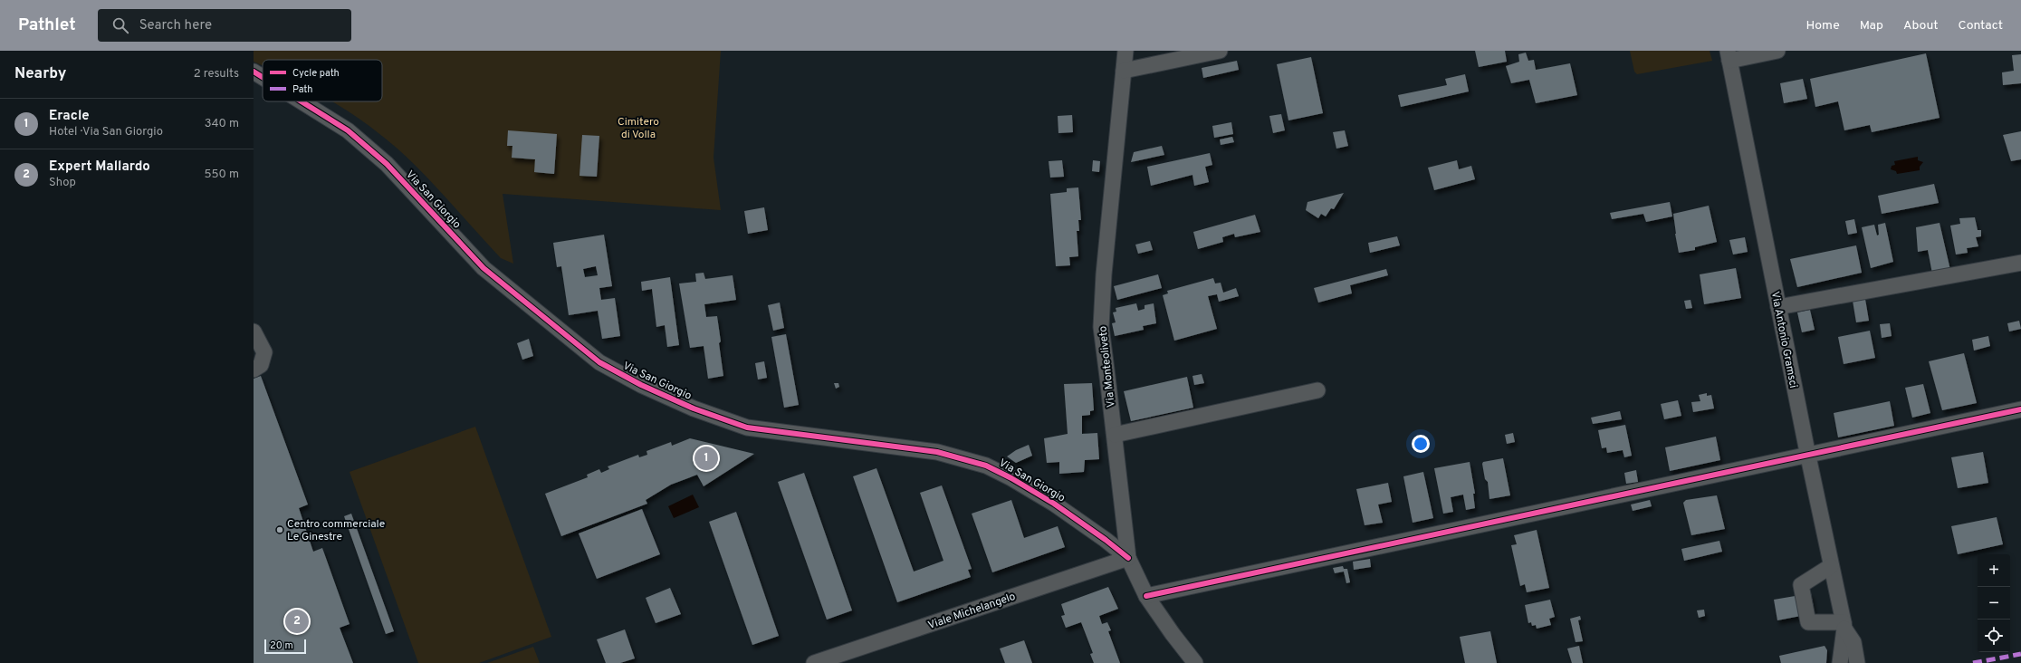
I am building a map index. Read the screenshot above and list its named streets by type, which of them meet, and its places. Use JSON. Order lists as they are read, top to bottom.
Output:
{
  "streets": {
    "street": [
      "Via San Giorgio",
      "Via Antonio Gramsci",
      "Via Monteoliveto",
      "Viale Michelangelo"
    ]
  },
  "crossings": [
    ["Via San Giorgio", "Via Monteoliveto"],
    ["Via San Giorgio", "Viale Michelangelo"],
    ["Via Monteoliveto", "Viale Michelangelo"]
  ],
  "parks": ["Cimitero di Volla"],
  "places": ["Centro commerciale Le Ginestre"],
  "legend": ["Cycle path", "Path"],
  "scale_bar": "20 m",
  "page": {
    "header": "Pathlet",
    "search": "Search here",
    "nav": [
      "Home",
      "Map",
      "About",
      "Contact"
    ],
    "heading": ["Nearby", "2 results"],
    "list": [
      {
        "mark": "1",
        "name": "Eracle",
        "note": "Hotel · Via San Giorgio",
        "value": "340 m"
      },
      {
        "mark": "2",
        "name": "Expert Mallardo",
        "note": "Shop",
        "value": "550 m"
      }
    ],
    "pins": ["1", "2"],
    "map_buttons": ["+", "−"],
    "scale": "20 m"
  }
}
